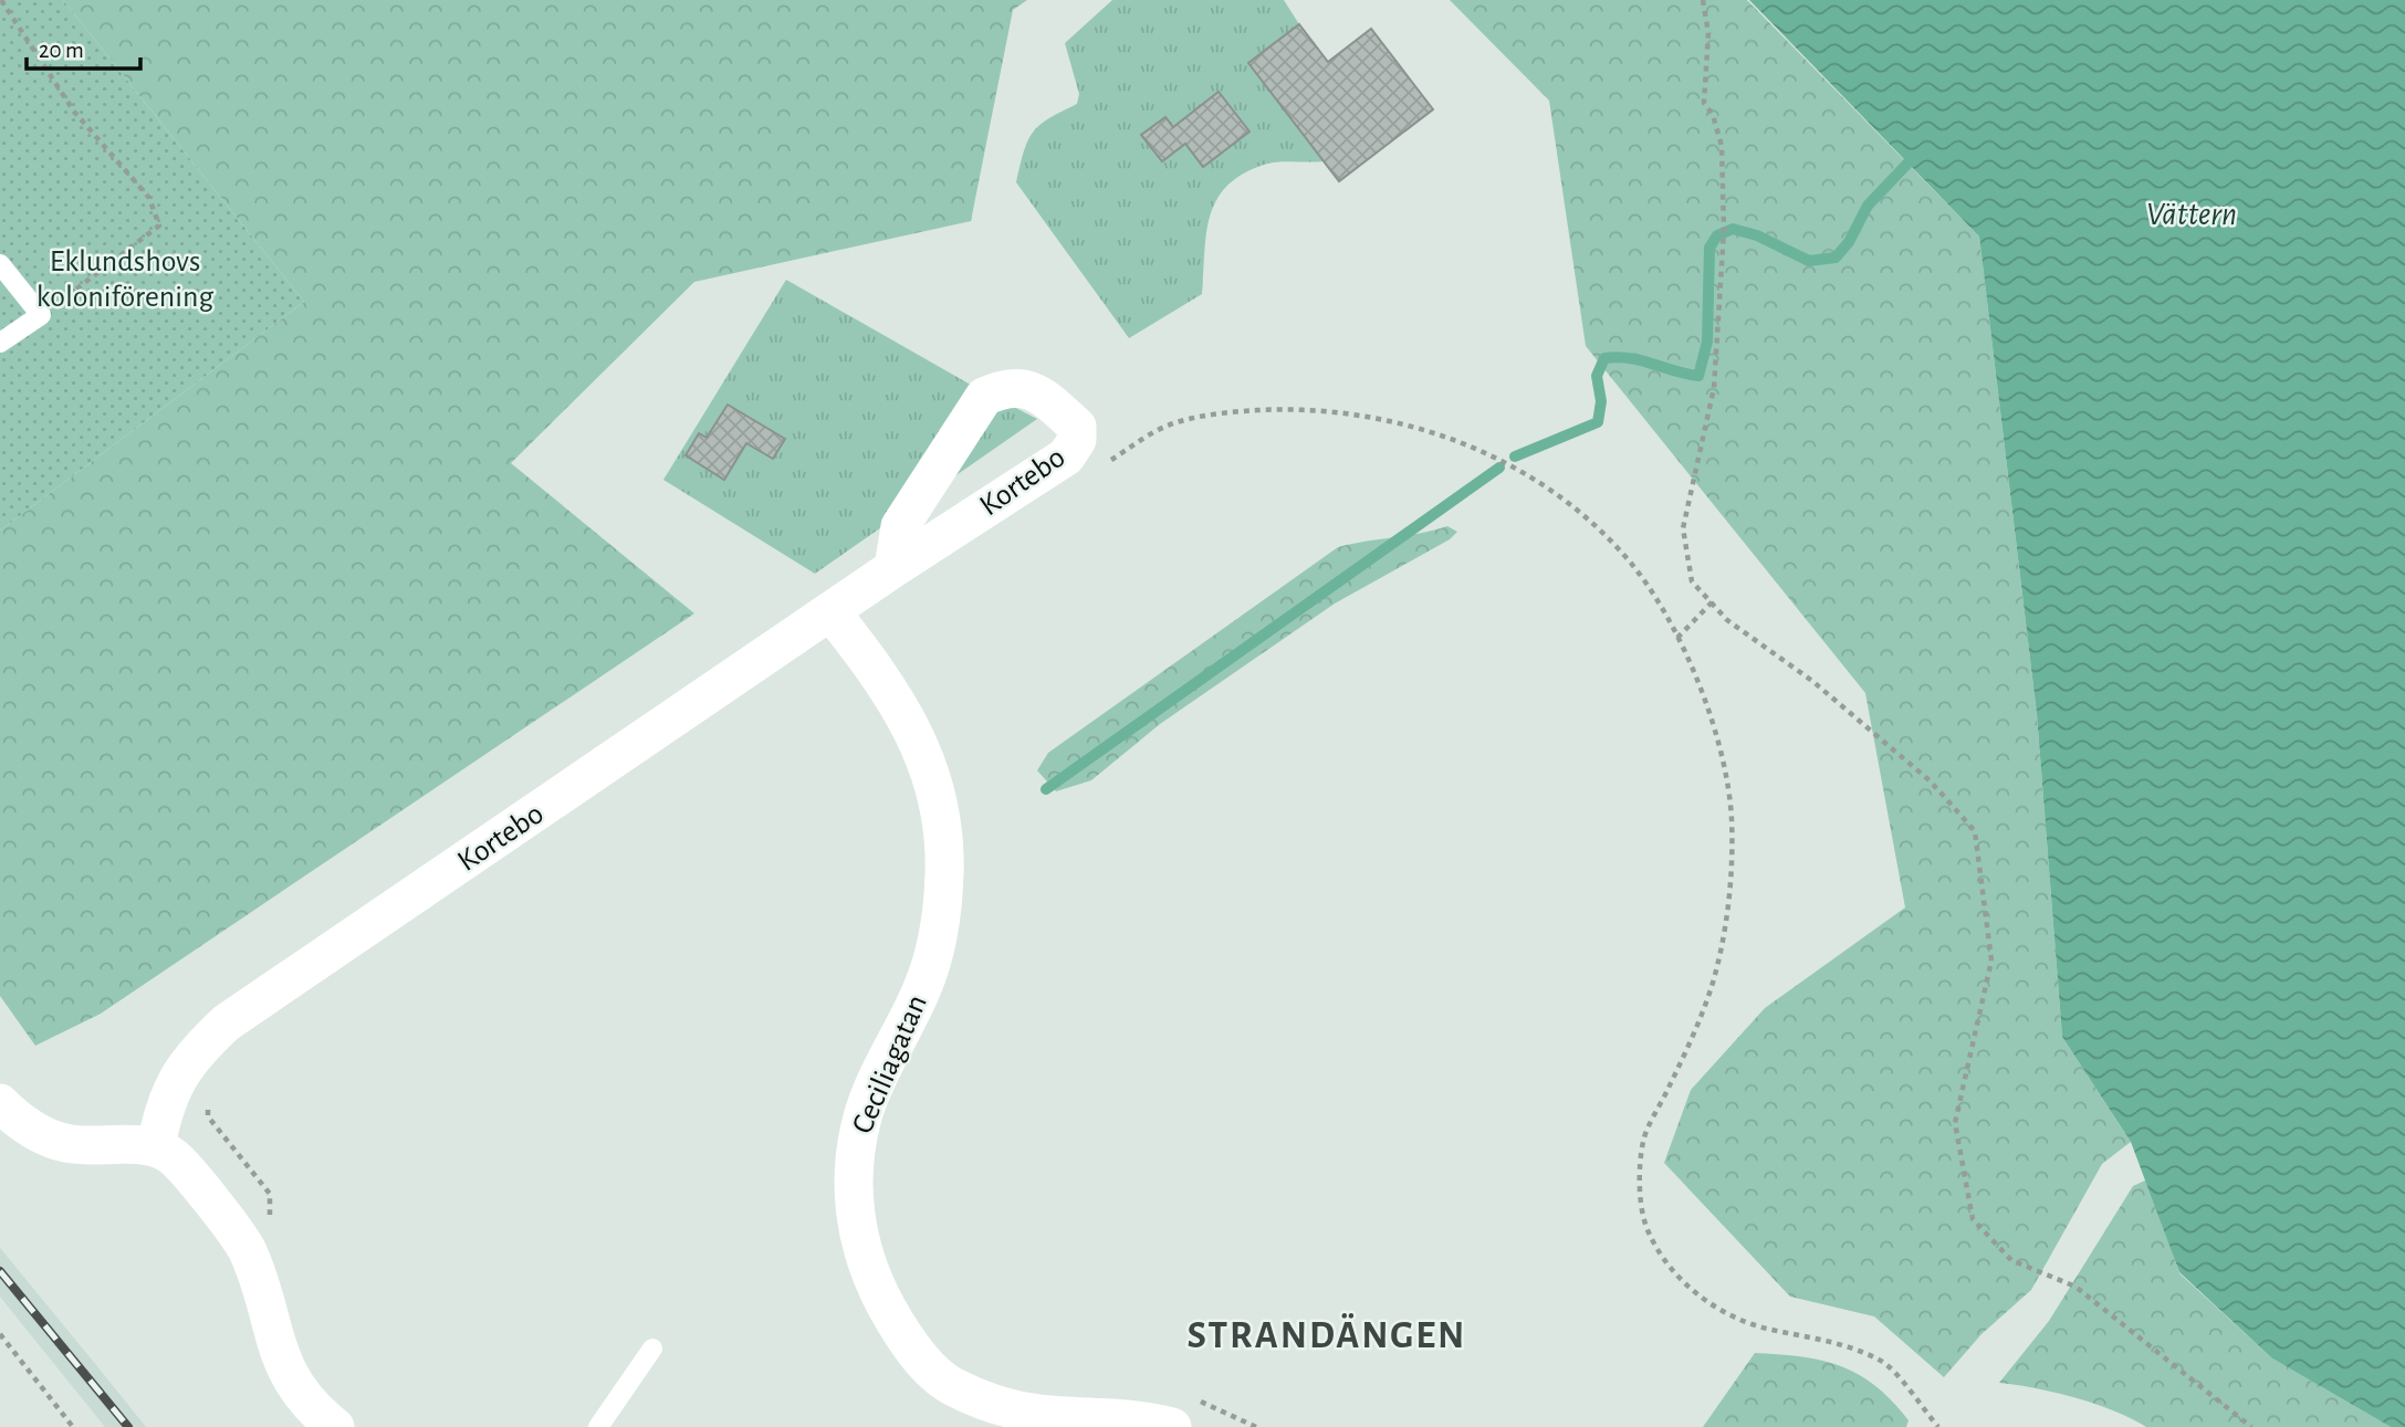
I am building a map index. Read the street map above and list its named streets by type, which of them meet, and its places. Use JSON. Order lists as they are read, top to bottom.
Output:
{
  "streets": {
    "street": ["Kortebo", "Ceciliagatan"]
  },
  "crossings": [
    ["Kortebo", "Ceciliagatan"]
  ],
  "districts": ["STRANDÄNGEN"],
  "water": ["Vättern"],
  "parks": ["Eklundshovs koloniförening"],
  "scale_bar": "20 m"
}
